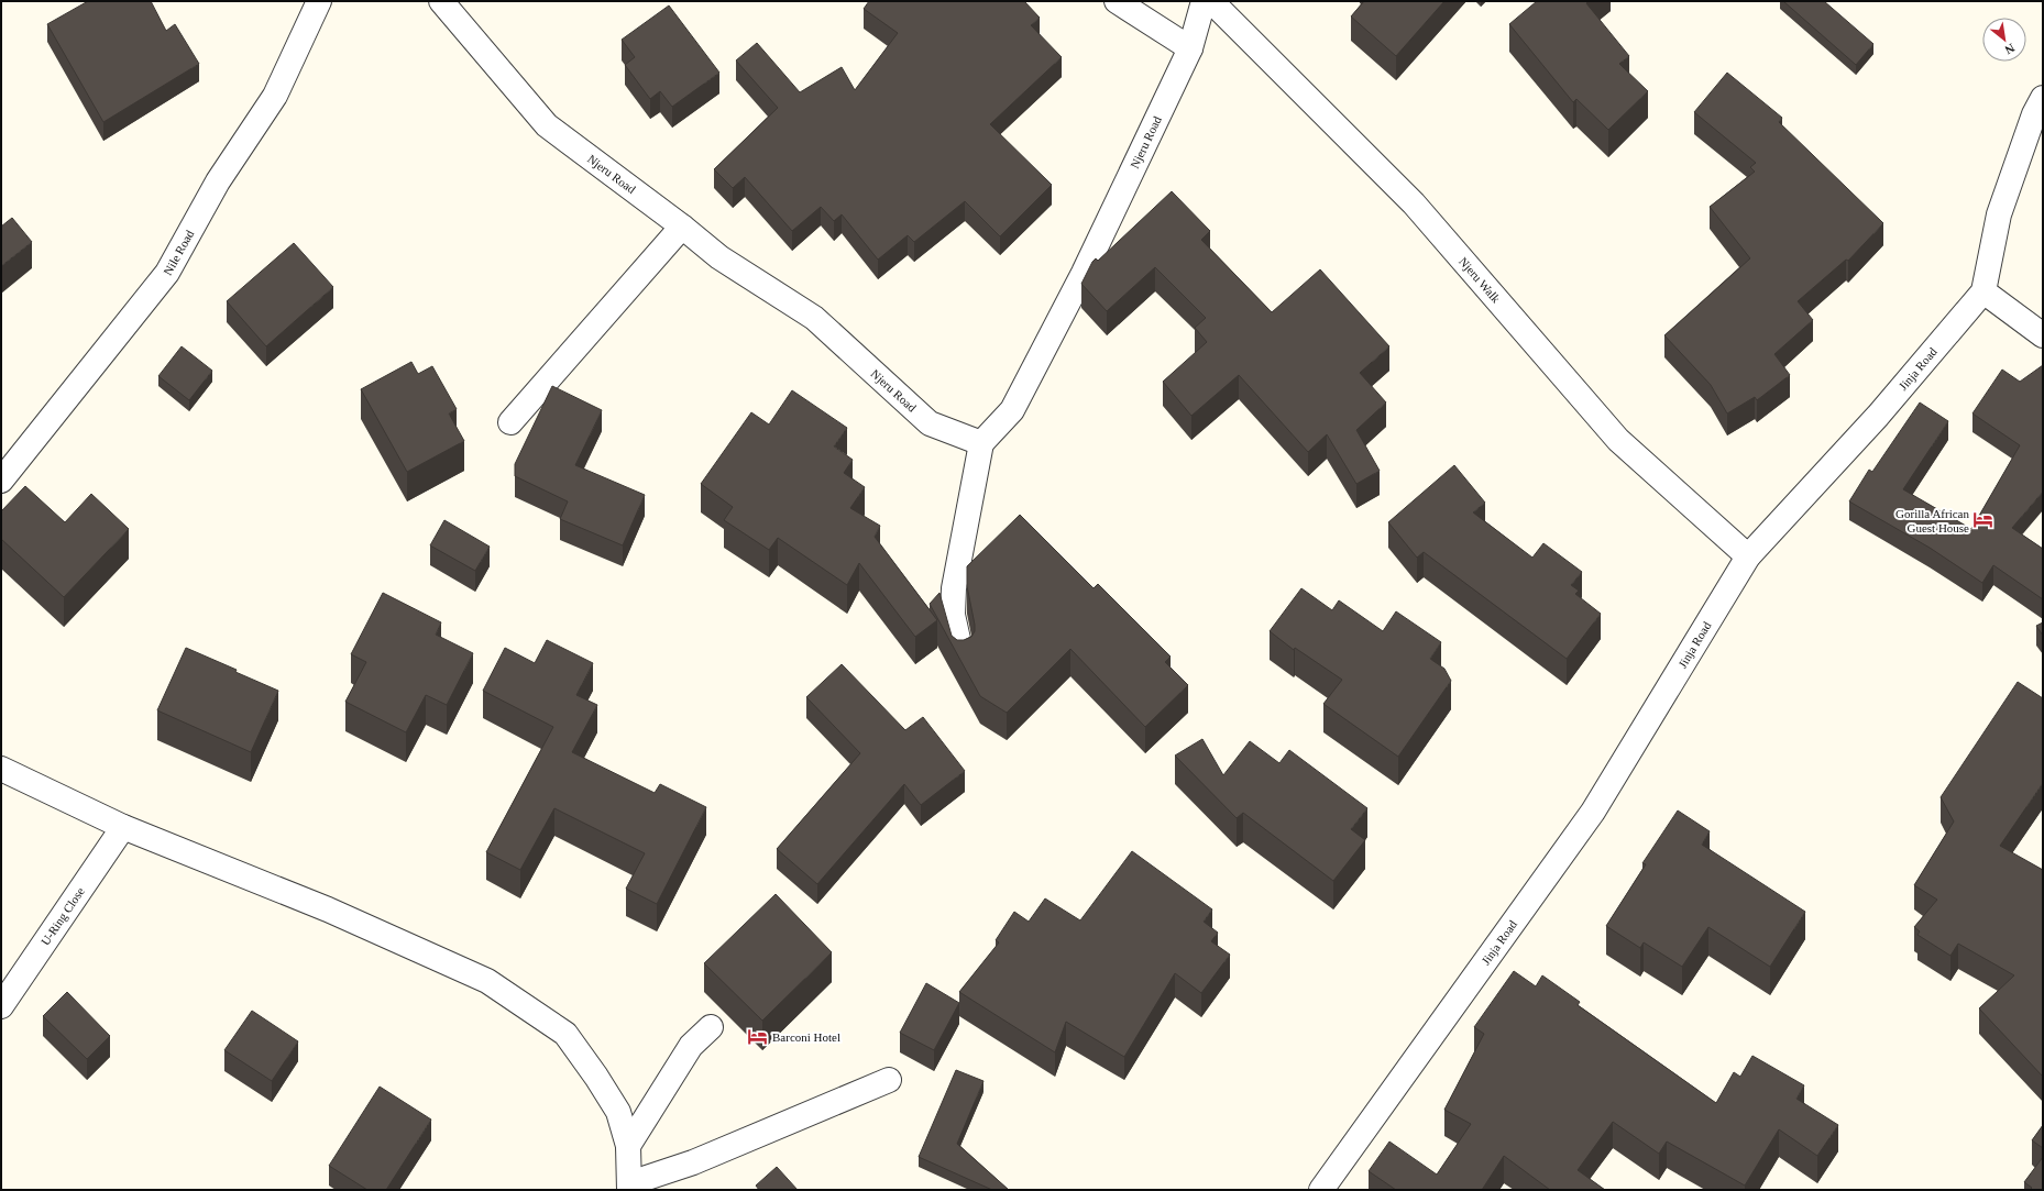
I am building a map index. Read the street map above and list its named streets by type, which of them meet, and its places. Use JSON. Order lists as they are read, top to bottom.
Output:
{
  "streets": {
    "street": [
      "Njeru Road",
      "Nile Road",
      "Njeru Walk",
      "Jinja Road",
      "U-Ring Close"
    ]
  },
  "crossings": [
    ["Njeru Walk", "Jinja Road"]
  ],
  "places": {
    "hotel": ["Gorilla African Guest House", "Barconi Hotel"]
  },
  "north": "bottom right"
}
